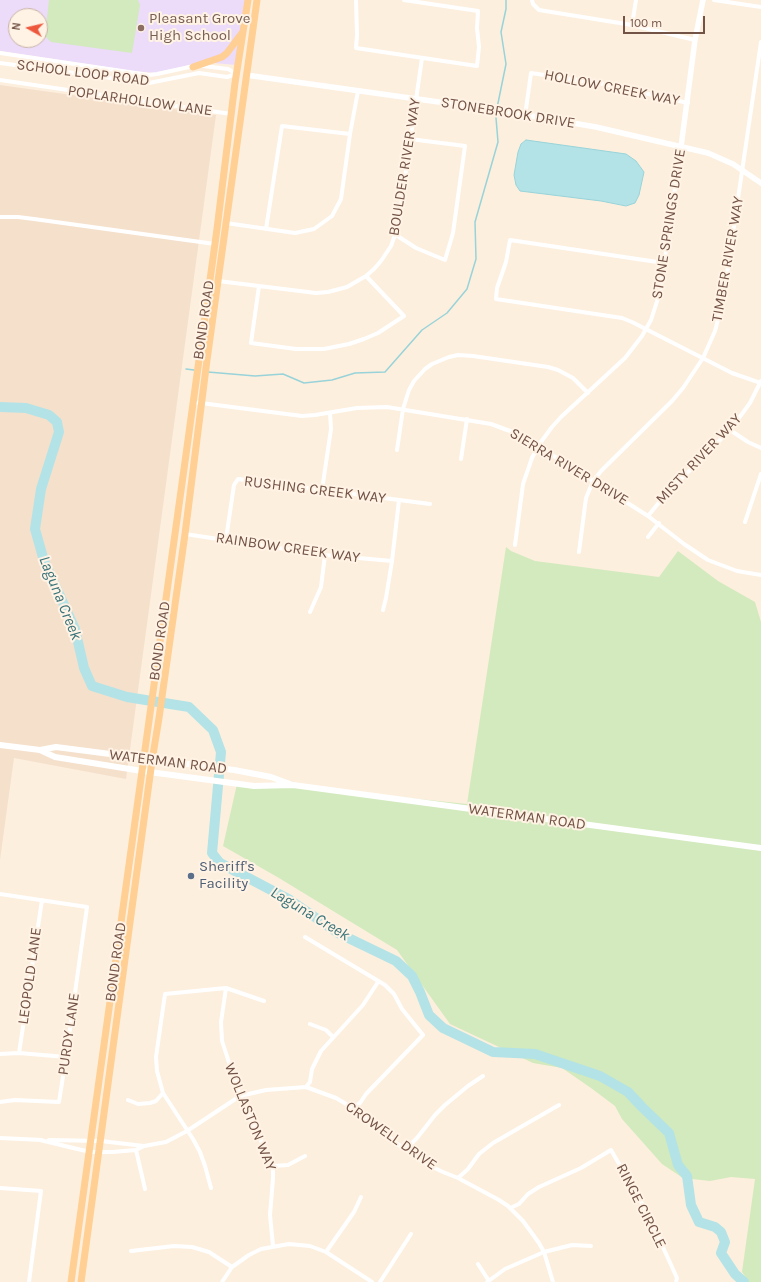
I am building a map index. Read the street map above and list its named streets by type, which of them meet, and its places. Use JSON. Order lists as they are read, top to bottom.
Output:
{
  "streets": {
    "main road": ["BOND ROAD", "WATERMAN ROAD"],
    "street": [
      "SCHOOL LOOP ROAD",
      "HOLLOW CREEK WAY",
      "POPLARHOLLOW LANE",
      "STONEBROOK DRIVE",
      "BOULDER RIVER WAY",
      "STONE SPRINGS DRIVE",
      "TIMBER RIVER WAY",
      "MISTY RIVER WAY",
      "SIERRA RIVER DRIVE",
      "RUSHING CREEK WAY",
      "RAINBOW CREEK WAY",
      "LEOPOLD LANE",
      "PURDY LANE",
      "WOLLASTON WAY",
      "CROWELL DRIVE",
      "RINGE CIRCLE"
    ]
  },
  "crossings": [
    ["SCHOOL LOOP ROAD", "BOND ROAD"],
    ["HOLLOW CREEK WAY", "STONEBROOK DRIVE"],
    ["HOLLOW CREEK WAY", "STONE SPRINGS DRIVE"],
    ["POPLARHOLLOW LANE", "BOND ROAD"],
    ["STONEBROOK DRIVE", "BOULDER RIVER WAY"],
    ["STONEBROOK DRIVE", "STONE SPRINGS DRIVE"],
    ["STONEBROOK DRIVE", "TIMBER RIVER WAY"],
    ["STONEBROOK DRIVE", "BOND ROAD"],
    ["BOULDER RIVER WAY", "BOND ROAD"],
    ["STONE SPRINGS DRIVE", "SIERRA RIVER DRIVE"],
    ["TIMBER RIVER WAY", "SIERRA RIVER DRIVE"],
    ["BOND ROAD", "SIERRA RIVER DRIVE"],
    ["BOND ROAD", "RAINBOW CREEK WAY"],
    ["BOND ROAD", "WATERMAN ROAD"],
    ["BOND ROAD", "CROWELL DRIVE"],
    ["MISTY RIVER WAY", "SIERRA RIVER DRIVE"],
    ["RUSHING CREEK WAY", "RAINBOW CREEK WAY"],
    ["LEOPOLD LANE", "PURDY LANE"],
    ["WOLLASTON WAY", "CROWELL DRIVE"],
    ["CROWELL DRIVE", "RINGE CIRCLE"]
  ],
  "water": ["Laguna Creek"],
  "places": ["Pleasant Grove High School", "Sheriff's Facility"],
  "scale_bar": "100 m",
  "north": "left"
}
